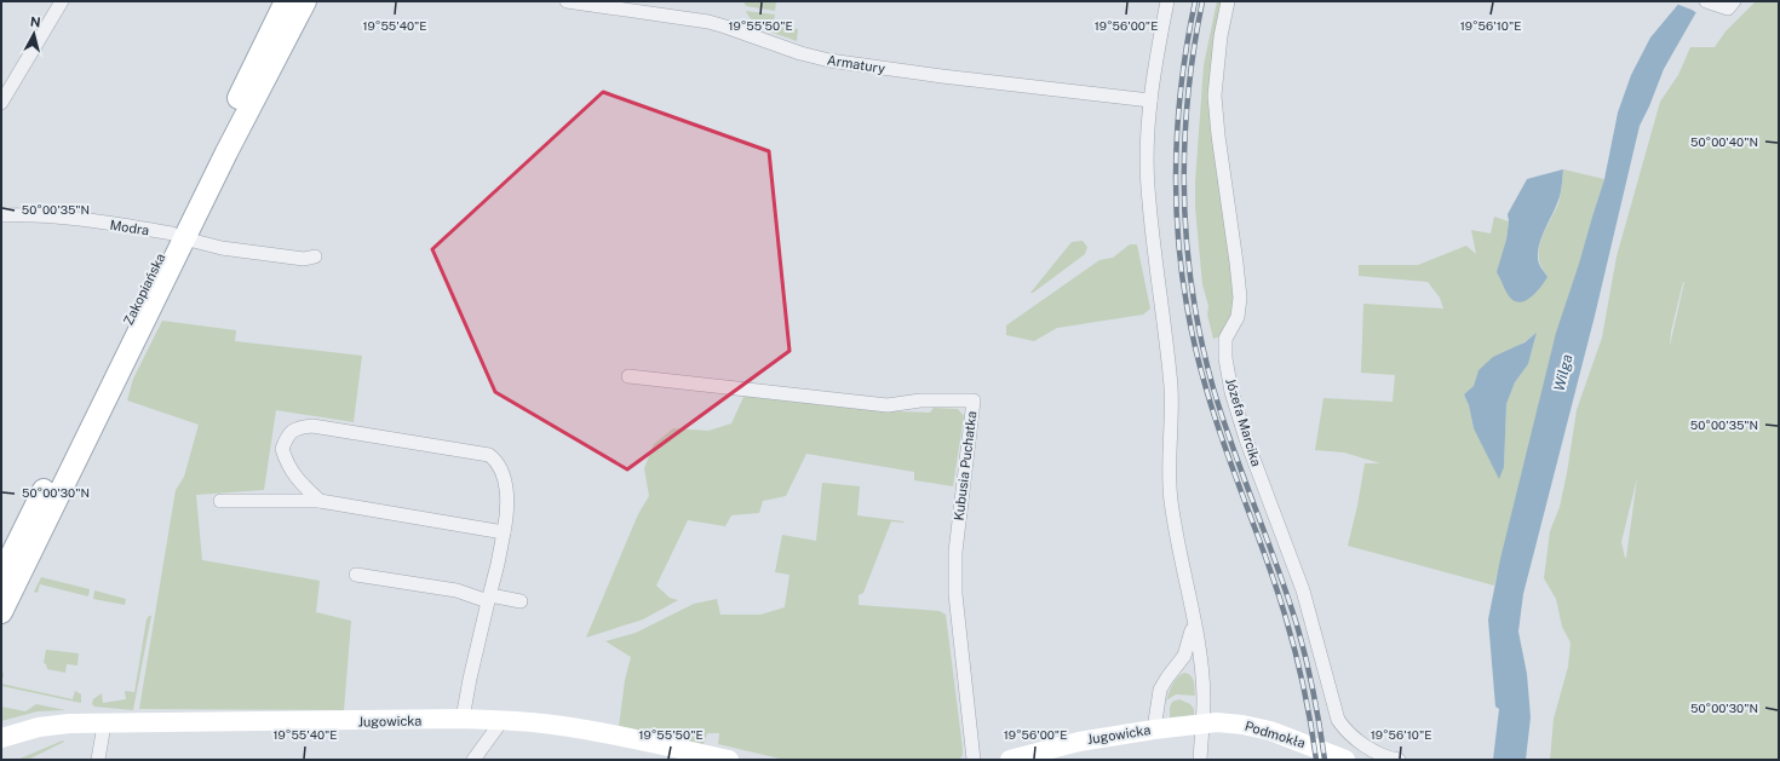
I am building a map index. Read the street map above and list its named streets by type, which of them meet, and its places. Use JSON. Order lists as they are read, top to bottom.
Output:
{
  "streets": {
    "main road": ["Zakopiańska"],
    "street": [
      "Armatury",
      "Modra",
      "Józefa Marcika",
      "Kubusia Puchatka",
      "Jugowicka",
      "Podmokła"
    ]
  },
  "crossings": [
    ["Modra", "Zakopiańska"],
    ["Jugowicka", "Podmokła"]
  ],
  "water": ["Wilga"],
  "north": "top",
  "coordinates": [
    "19°55'40\"E",
    "19°55'50\"E",
    "19°56'00\"E",
    "19°56'10\"E",
    "50°00'40\"N",
    "50°00'35\"N",
    "50°00'30\"N"
  ]
}
